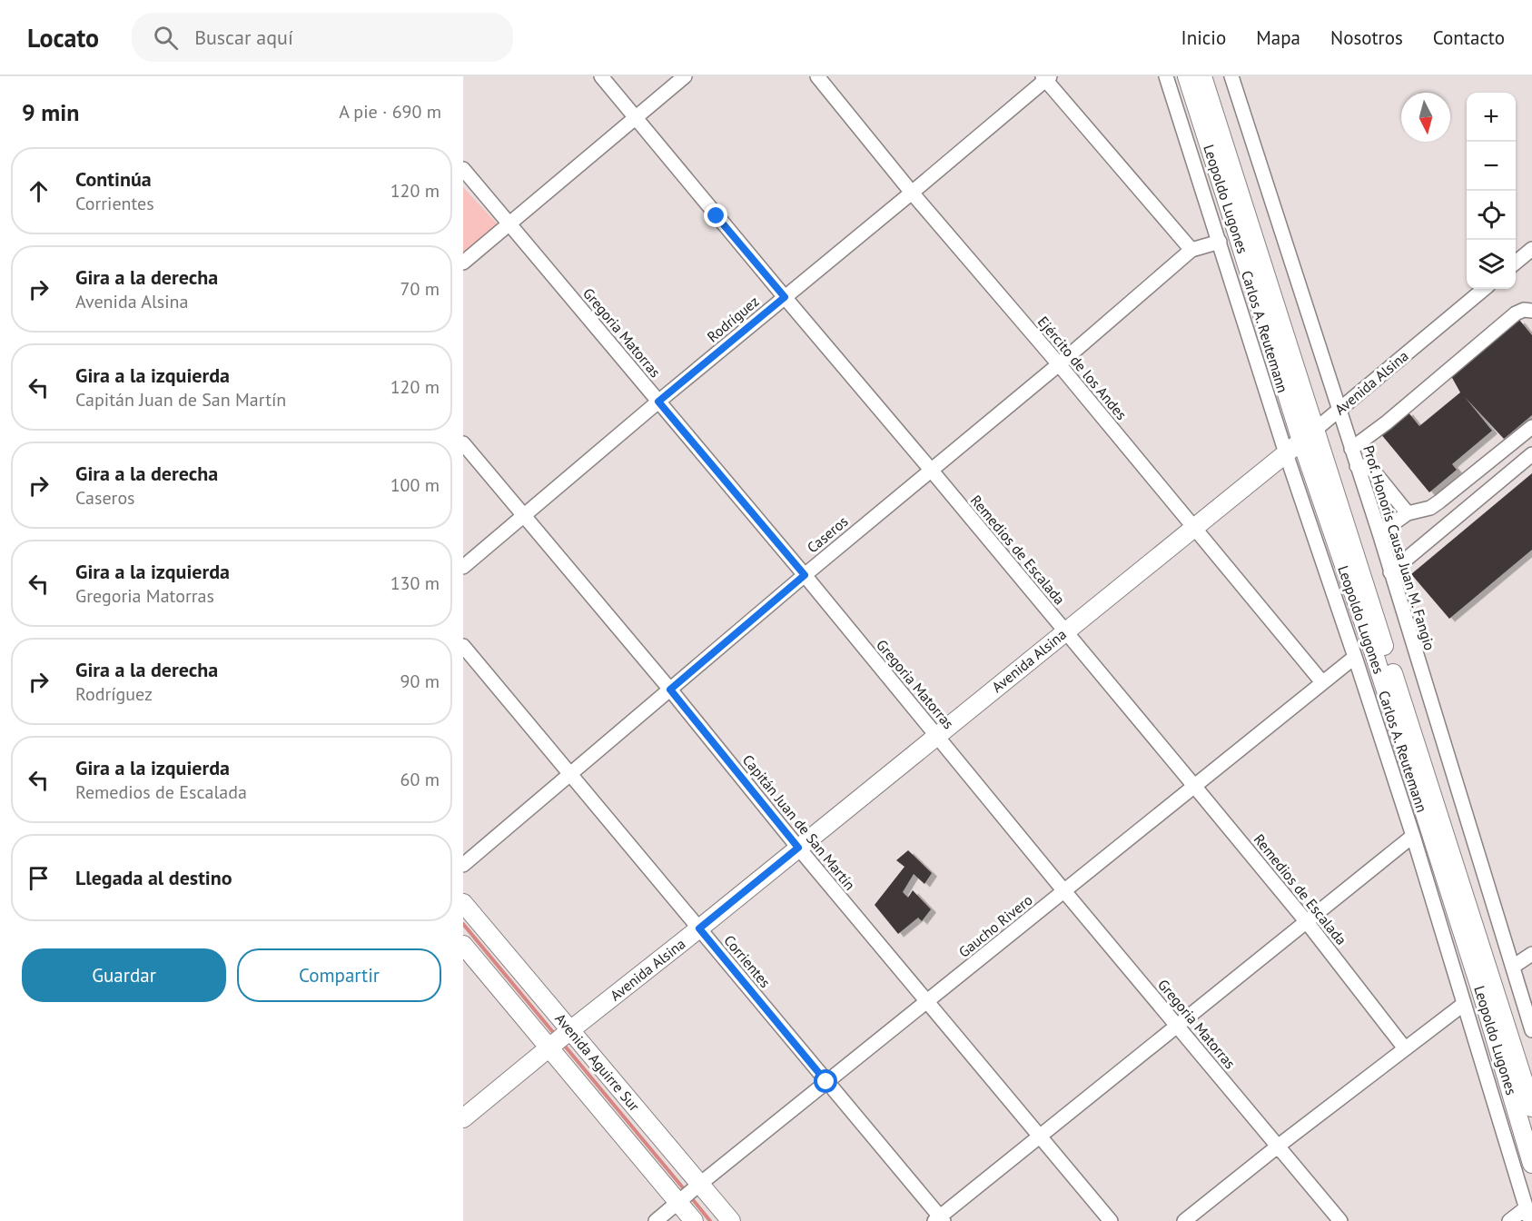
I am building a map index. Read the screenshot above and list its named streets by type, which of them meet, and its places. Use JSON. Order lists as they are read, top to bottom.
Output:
{
  "streets": {
    "main road": ["Leopoldo Lugones", "Avenida Alsina", "Avenida Aguirre Sur"],
    "street": [
      "Rodríguez",
      "Carlos A. Reutemann",
      "Gregoria Matorras",
      "Ejército de los Andes",
      "Caseros",
      "Prof. Honoris Causa Juan M. Fangio",
      "Remedios de Escalada",
      "Capitán Juan de San Martín",
      "Gaucho Rivero",
      "Corrientes"
    ]
  },
  "crossings": [
    ["Leopoldo Lugones", "Avenida Alsina"],
    ["Rodríguez", "Gregoria Matorras"],
    ["Rodríguez", "Ejército de los Andes"],
    ["Rodríguez", "Remedios de Escalada"],
    ["Rodríguez", "Capitán Juan de San Martín"],
    ["Carlos A. Reutemann", "Avenida Alsina"],
    ["Carlos A. Reutemann", "Caseros"],
    ["Carlos A. Reutemann", "Gaucho Rivero"],
    ["Gregoria Matorras", "Avenida Alsina"],
    ["Gregoria Matorras", "Caseros"],
    ["Gregoria Matorras", "Gaucho Rivero"],
    ["Ejército de los Andes", "Avenida Alsina"],
    ["Ejército de los Andes", "Caseros"],
    ["Ejército de los Andes", "Gaucho Rivero"],
    ["Avenida Alsina", "Prof. Honoris Causa Juan M. Fangio"],
    ["Avenida Alsina", "Remedios de Escalada"],
    ["Avenida Alsina", "Capitán Juan de San Martín"],
    ["Avenida Alsina", "Corrientes"],
    ["Avenida Alsina", "Avenida Aguirre Sur"],
    ["Caseros", "Remedios de Escalada"],
    ["Caseros", "Capitán Juan de San Martín"],
    ["Caseros", "Corrientes"],
    ["Remedios de Escalada", "Gaucho Rivero"],
    ["Capitán Juan de San Martín", "Gaucho Rivero"],
    ["Gaucho Rivero", "Corrientes"],
    ["Gaucho Rivero", "Avenida Aguirre Sur"]
  ],
  "north": "bottom",
  "page": {
    "header": "Locato",
    "search": "Buscar aquí",
    "nav": [
      "Inicio",
      "Mapa",
      "Nosotros",
      "Contacto"
    ],
    "heading": ["9 min", "A pie · 690 m"],
    "map_buttons": ["+", "−"],
    "list": [
      ["Continúa", "Corrientes", "120 m"],
      ["Gira a la derecha", "Avenida Alsina", "70 m"],
      ["Gira a la izquierda", "Capitán Juan de San Martín", "120 m"],
      ["Gira a la derecha", "Caseros", "100 m"],
      ["Gira a la izquierda", "Gregoria Matorras", "130 m"],
      ["Gira a la derecha", "Rodríguez", "90 m"],
      ["Gira a la izquierda", "Remedios de Escalada", "60 m"],
      "Llegada al destino"
    ],
    "buttons": ["Guardar", "Compartir"]
  }
}
